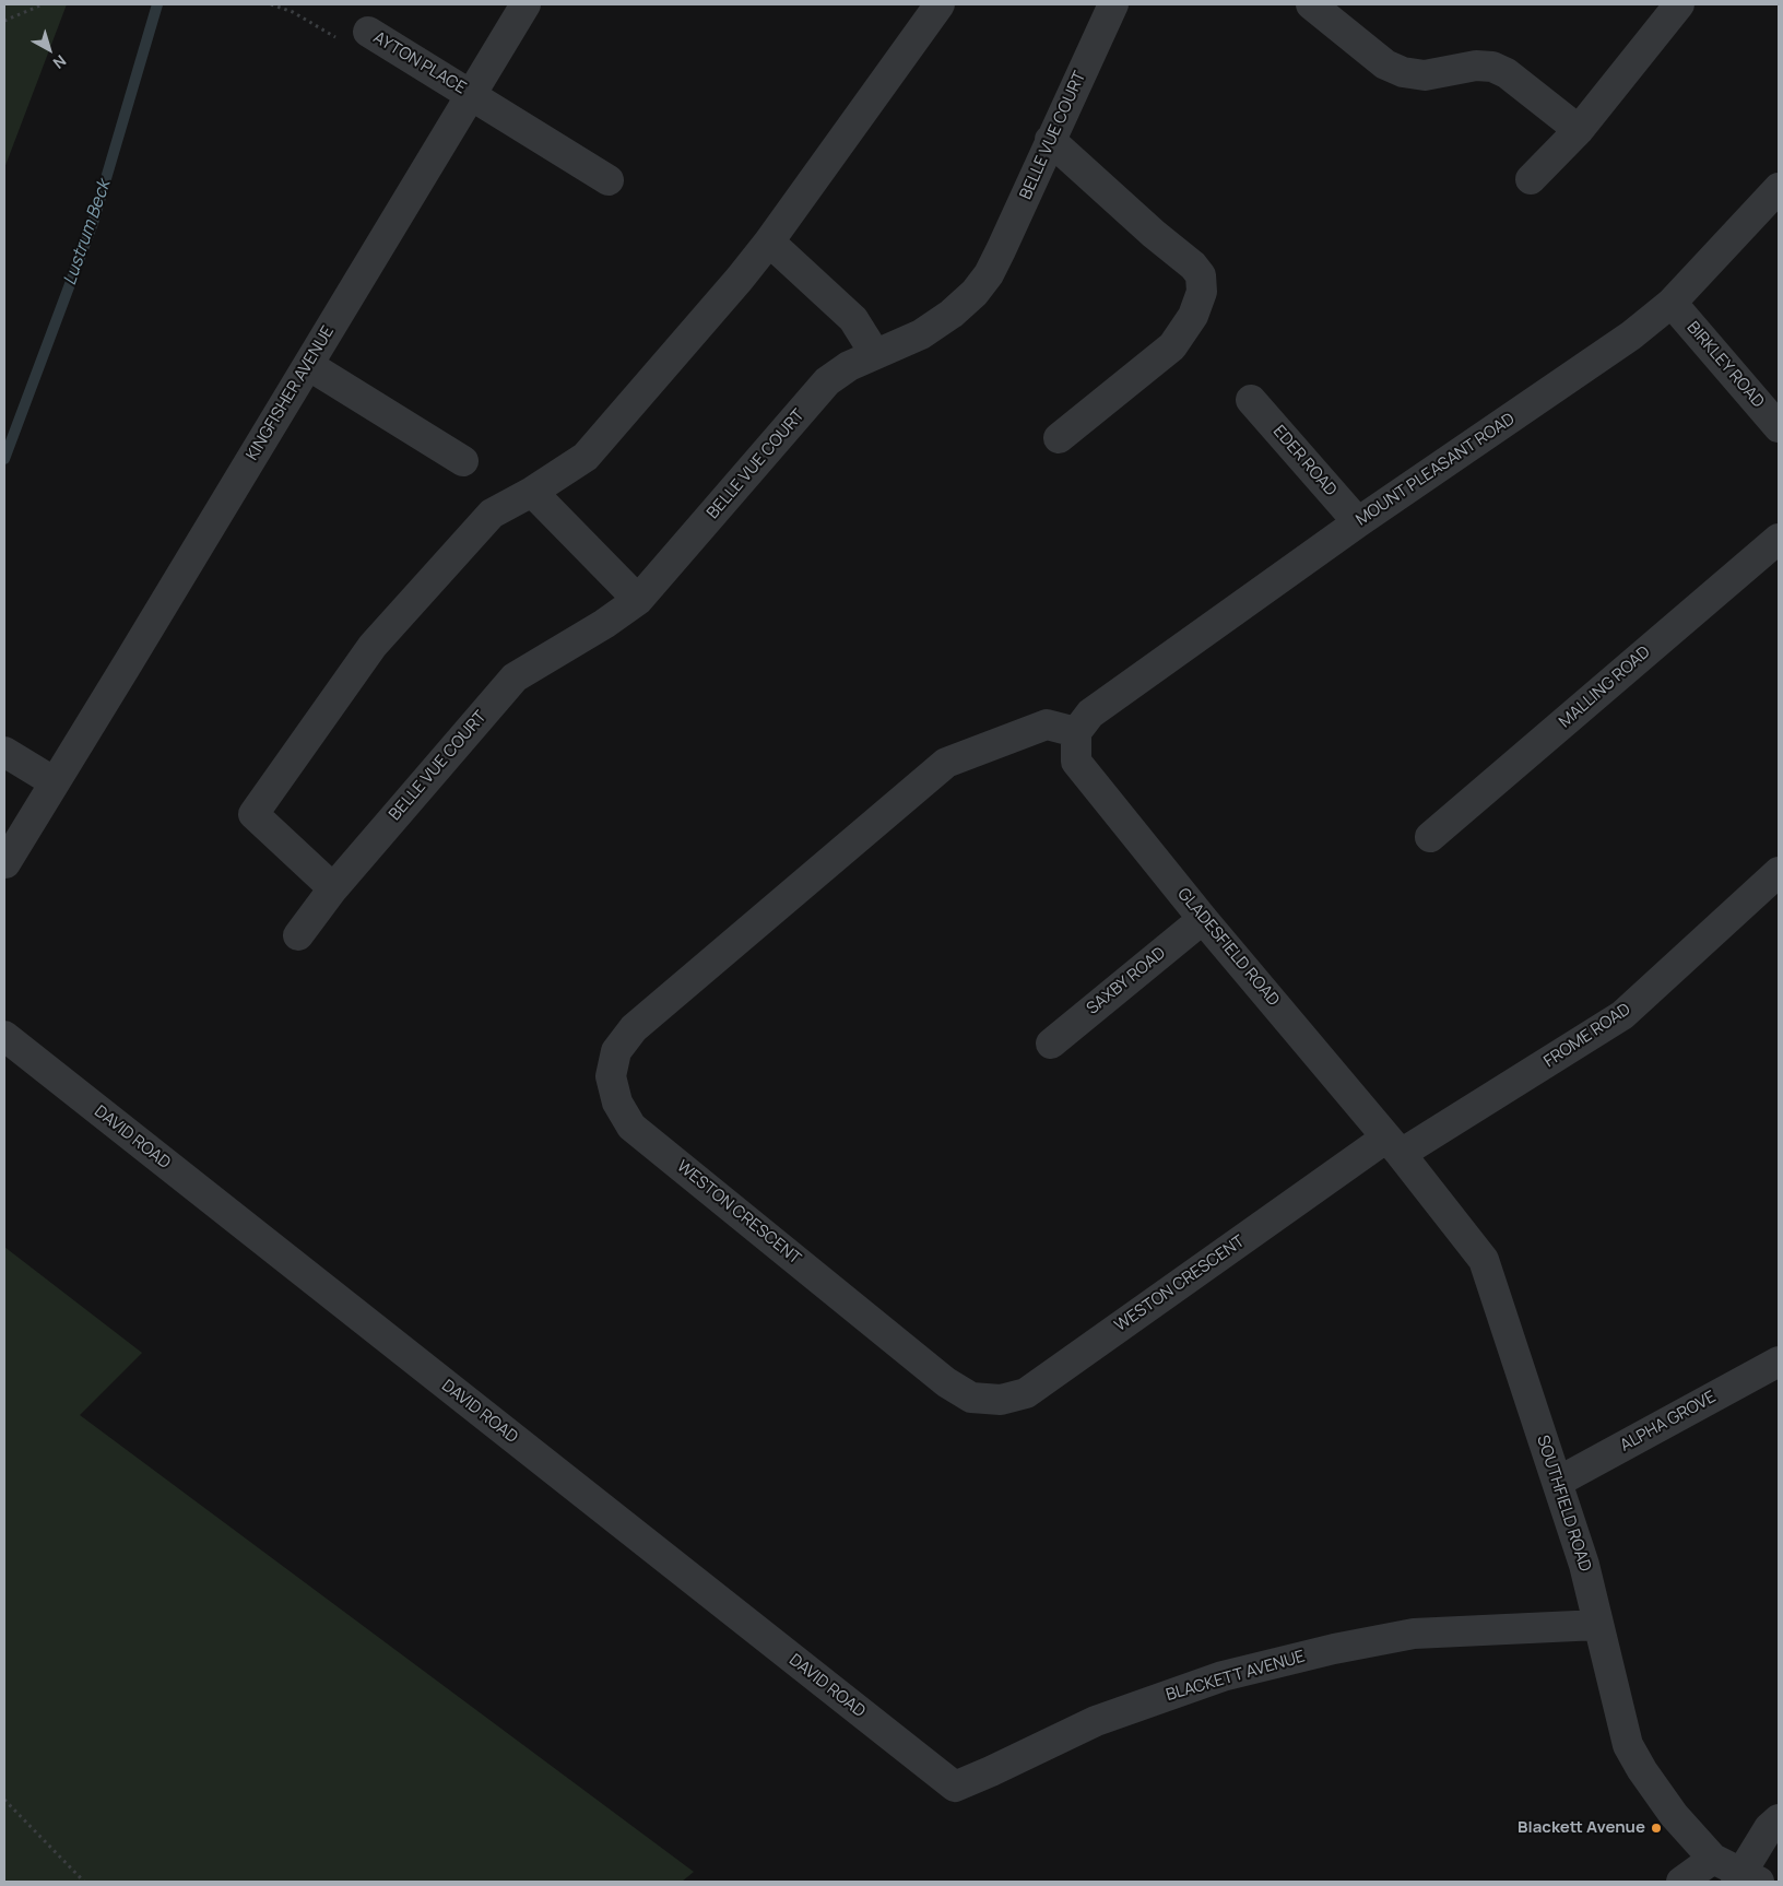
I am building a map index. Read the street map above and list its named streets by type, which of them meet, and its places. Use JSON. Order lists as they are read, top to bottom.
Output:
{
  "streets": {
    "street": [
      "AYTON PLACE",
      "BELLE VUE COURT",
      "BIRKLEY ROAD",
      "KINGFISHER AVENUE",
      "EDER ROAD",
      "MOUNT PLEASANT ROAD",
      "MALLING ROAD",
      "GLADESFIELD ROAD",
      "SAXBY ROAD",
      "FROME ROAD",
      "DAVID ROAD",
      "WESTON CRESCENT",
      "ALPHA GROVE",
      "SOUTHFIELD ROAD",
      "BLACKETT AVENUE"
    ]
  },
  "crossings": [
    ["AYTON PLACE", "KINGFISHER AVENUE"],
    ["BIRKLEY ROAD", "MOUNT PLEASANT ROAD"],
    ["EDER ROAD", "MOUNT PLEASANT ROAD"],
    ["MOUNT PLEASANT ROAD", "GLADESFIELD ROAD"],
    ["MOUNT PLEASANT ROAD", "WESTON CRESCENT"],
    ["GLADESFIELD ROAD", "SAXBY ROAD"],
    ["GLADESFIELD ROAD", "FROME ROAD"],
    ["GLADESFIELD ROAD", "WESTON CRESCENT"],
    ["GLADESFIELD ROAD", "SOUTHFIELD ROAD"],
    ["FROME ROAD", "WESTON CRESCENT"],
    ["FROME ROAD", "SOUTHFIELD ROAD"],
    ["DAVID ROAD", "BLACKETT AVENUE"],
    ["WESTON CRESCENT", "SOUTHFIELD ROAD"],
    ["ALPHA GROVE", "SOUTHFIELD ROAD"],
    ["SOUTHFIELD ROAD", "BLACKETT AVENUE"]
  ],
  "water": ["Lustrum Beck"],
  "places": ["Blackett Avenue"],
  "north": "bottom right"
}
